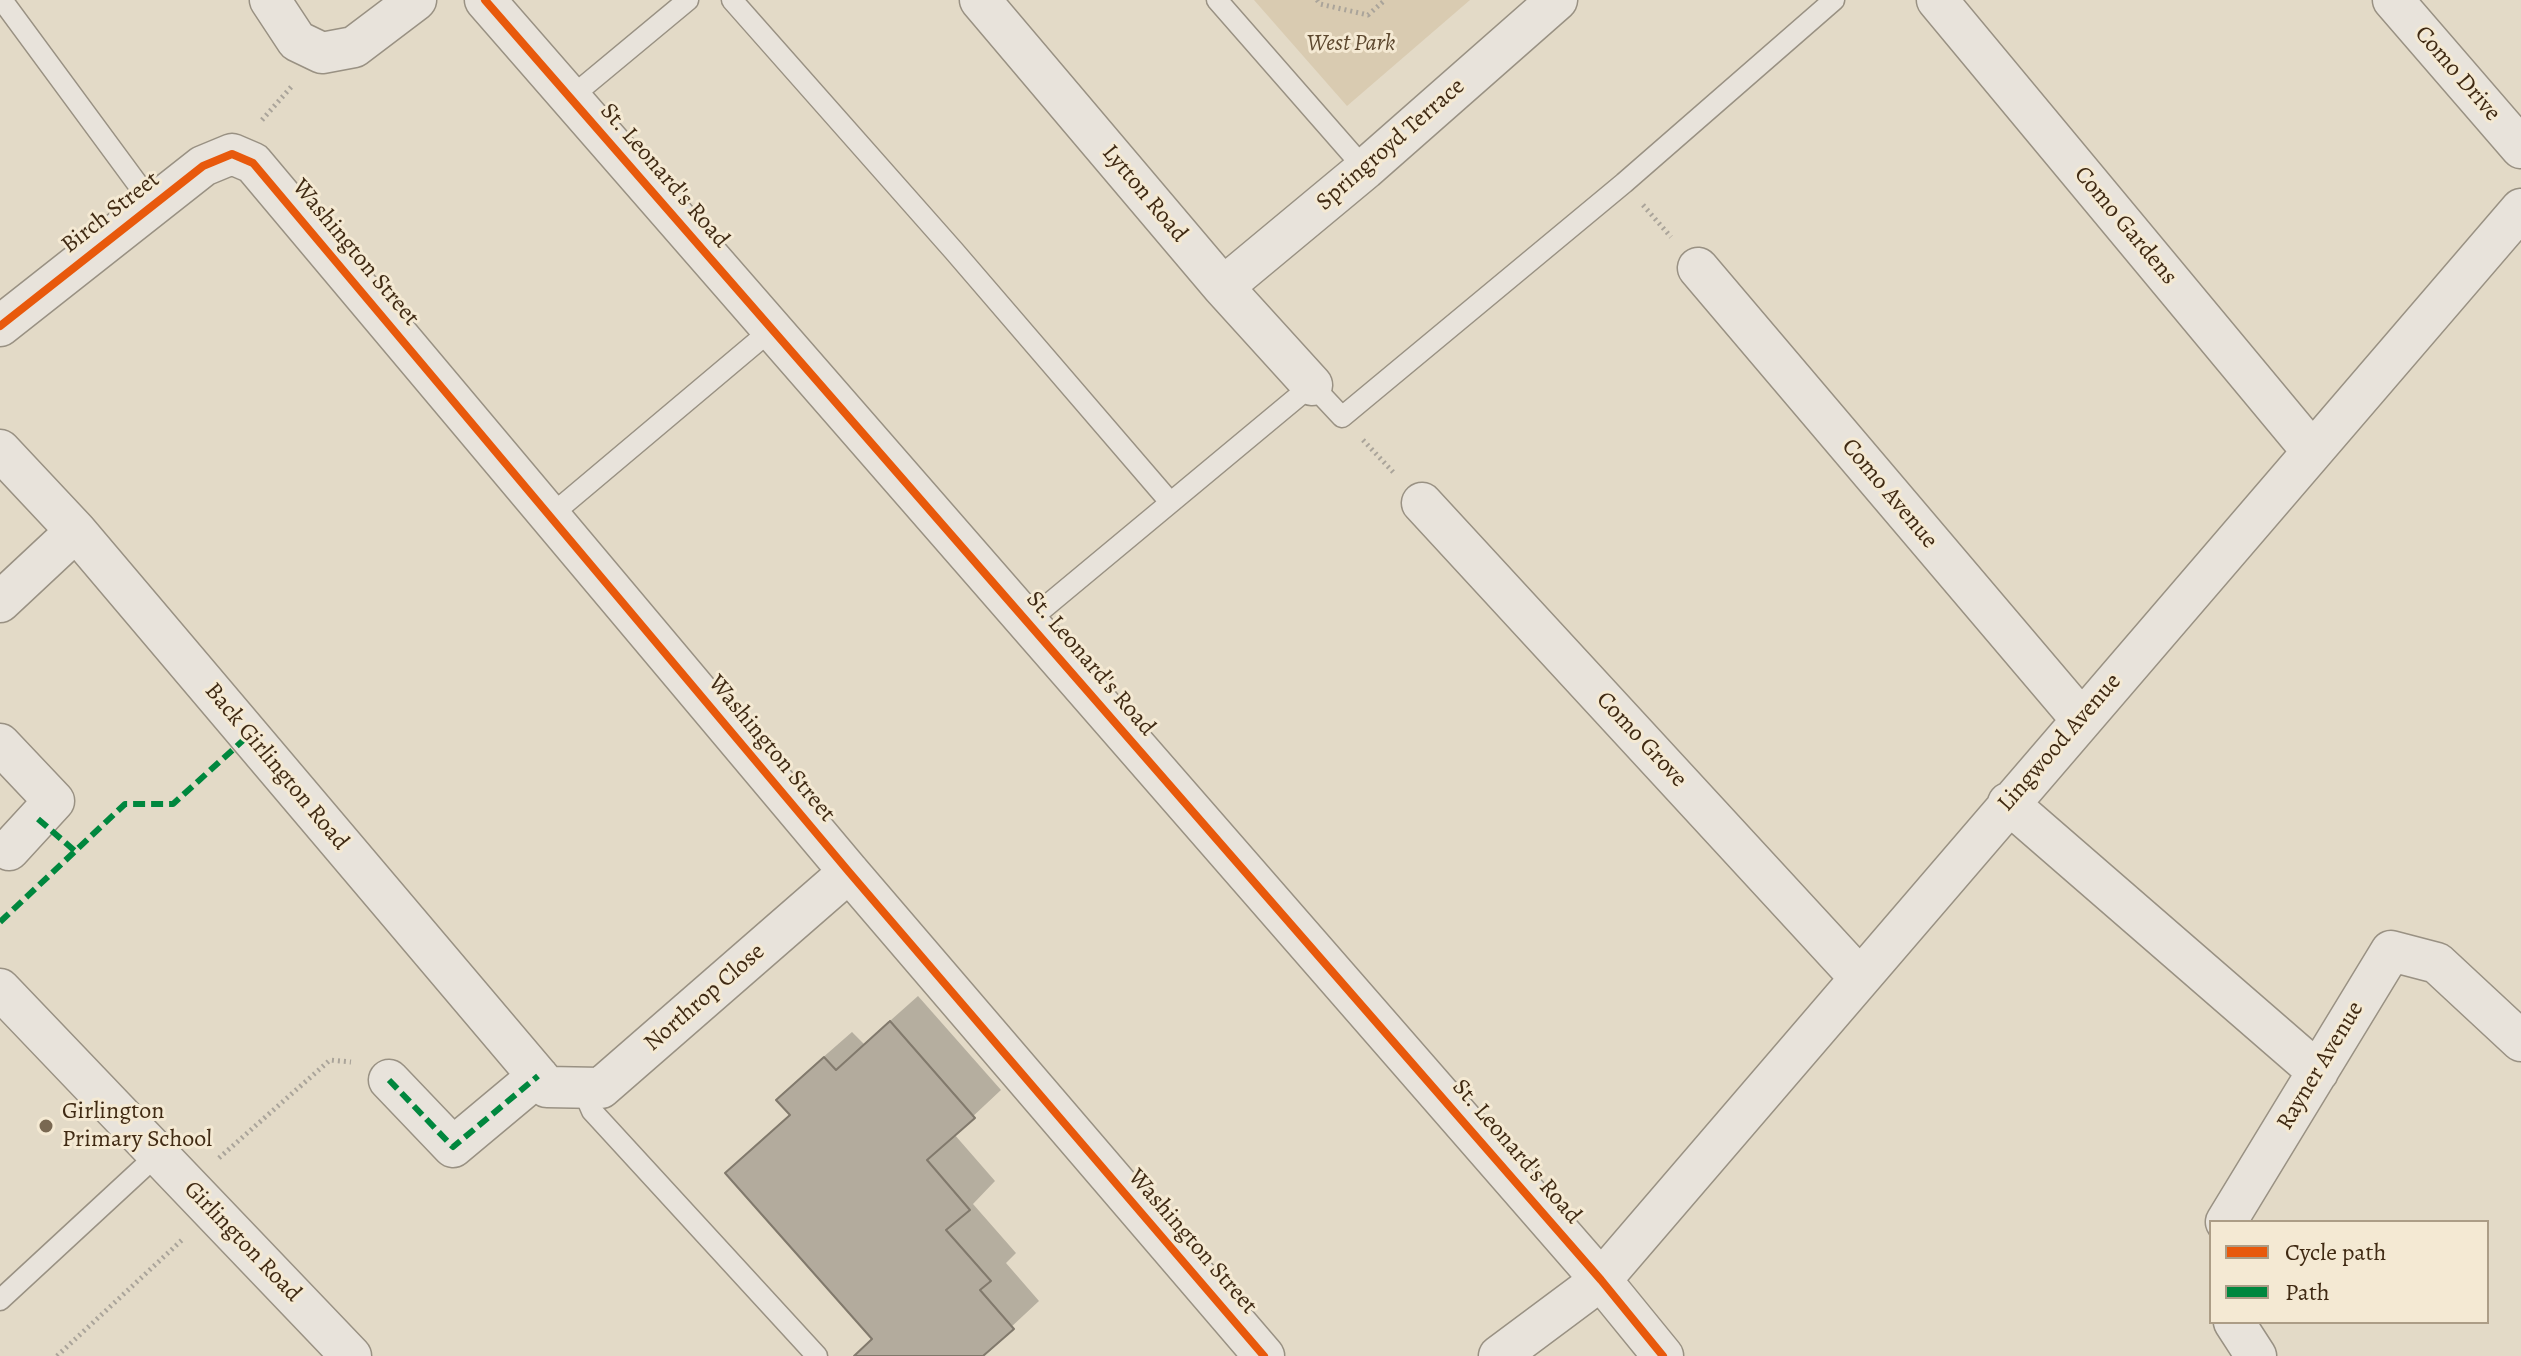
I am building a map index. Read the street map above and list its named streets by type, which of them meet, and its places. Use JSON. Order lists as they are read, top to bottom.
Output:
{
  "streets": {
    "street": [
      "Como Drive",
      "Springroyd Terrace",
      "St. Leonard's Road",
      "Lytton Road",
      "Birch Street",
      "Como Gardens",
      "Washington Street",
      "Como Avenue",
      "Como Grove",
      "Lingwood Avenue",
      "Back Girlington Road",
      "Northrop Close",
      "Rayner Avenue",
      "Girlington Road"
    ]
  },
  "crossings": [
    ["Springroyd Terrace", "Lytton Road"],
    ["St. Leonard's Road", "Lingwood Avenue"],
    ["Birch Street", "Washington Street"],
    ["Como Gardens", "Lingwood Avenue"],
    ["Washington Street", "Northrop Close"],
    ["Como Avenue", "Lingwood Avenue"],
    ["Como Grove", "Lingwood Avenue"],
    ["Back Girlington Road", "Northrop Close"]
  ],
  "parks": ["West Park"],
  "places": ["Girlington Primary School"],
  "legend": ["Cycle path", "Path"]
}
